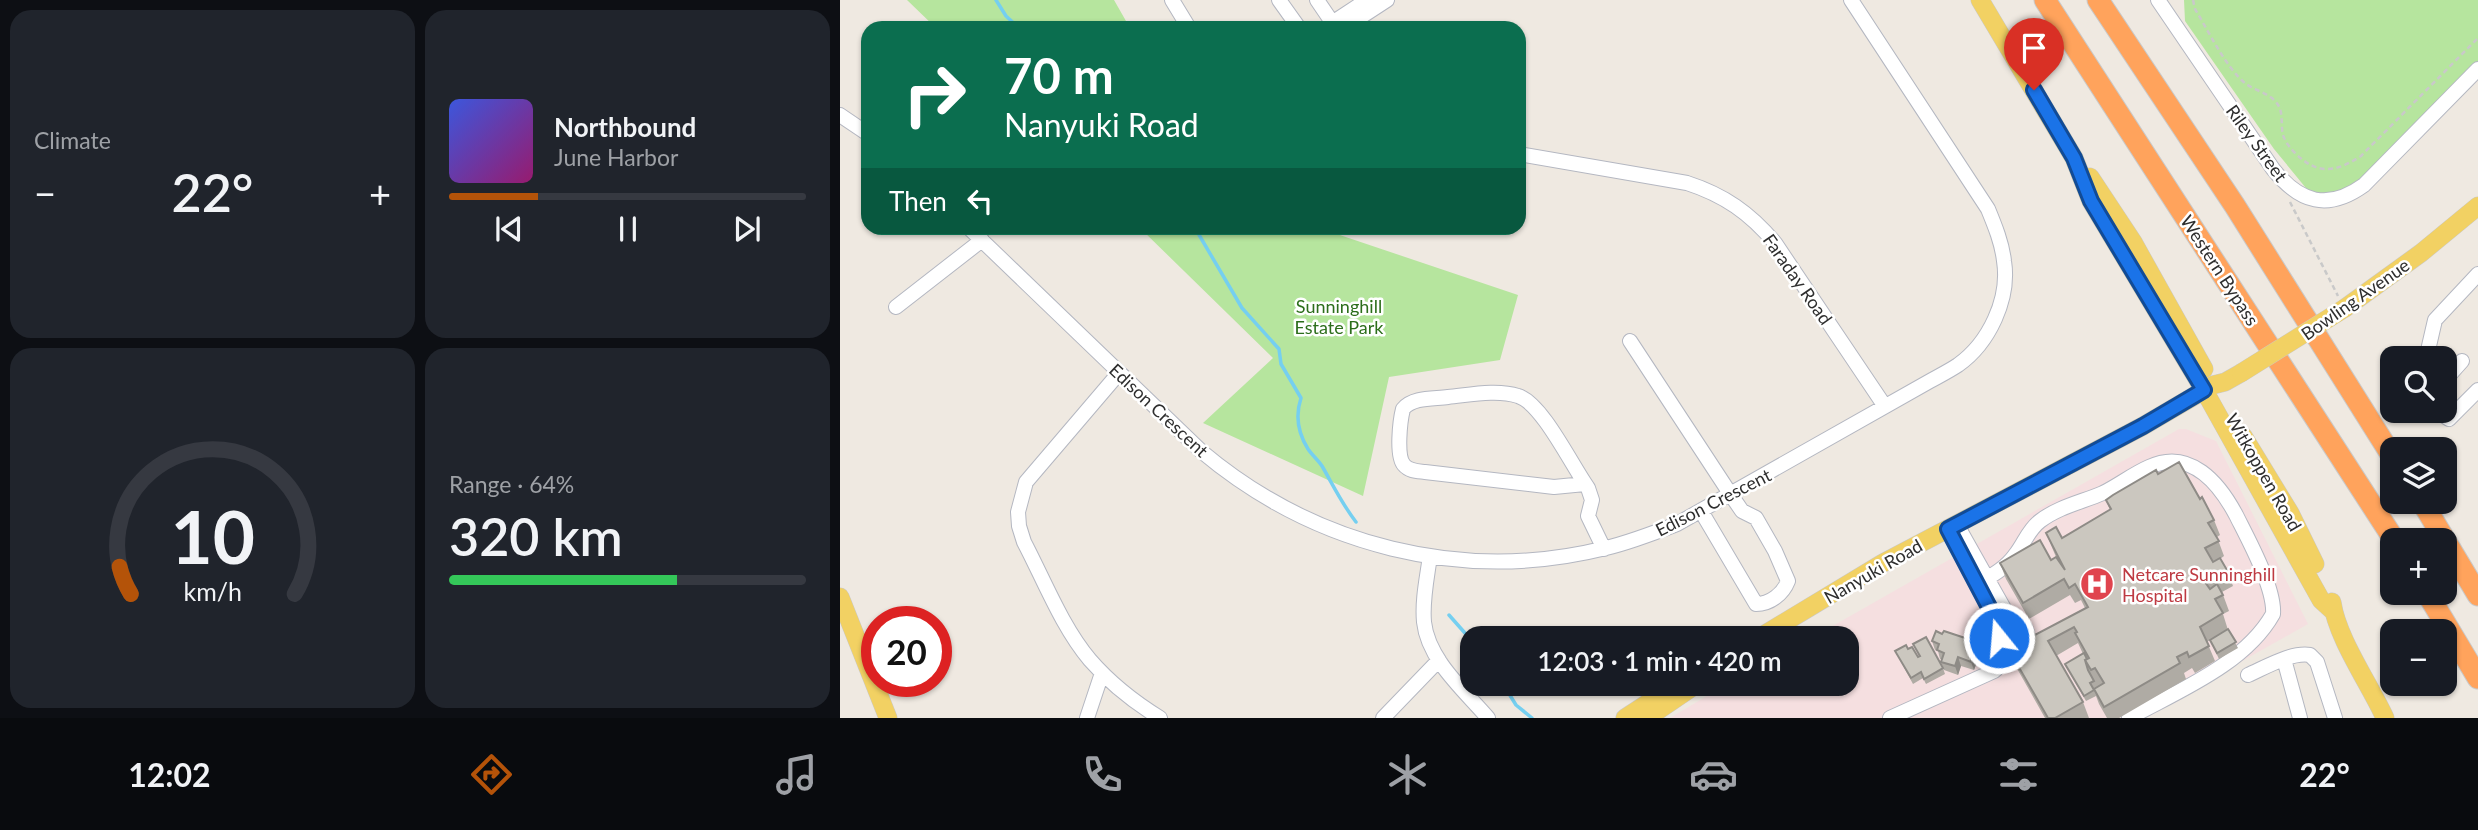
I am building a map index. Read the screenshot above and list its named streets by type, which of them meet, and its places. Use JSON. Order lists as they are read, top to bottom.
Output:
{
  "streets": {
    "highway": ["Western Bypass"],
    "main road": ["Bowling Avenue", "Witkoppen Road", "Nanyuki Road"],
    "street": ["Riley Street", "Faraday Road", "Edison Crescent"]
  },
  "crossings": [
    ["Faraday Road", "Edison Crescent"],
    ["Bowling Avenue", "Witkoppen Road"],
    ["Bowling Avenue", "Nanyuki Road"],
    ["Witkoppen Road", "Nanyuki Road"]
  ],
  "parks": ["Sunninghill Estate Park"],
  "places": {
    "hospital": ["Netcare Sunninghill Hospital"]
  },
  "page": {
    "tile": [
      "Climate",
      ["Range · 64%", "320 km"]
    ],
    "turn": ["70 m", "Nanyuki Road"],
    "song": ["Northbound", "June Harbor"],
    "heat": ["−", "22°", "+"],
    "then": "Then",
    "map_buttons": ["+", "−"],
    "limit": "20",
    "trip": "12:03 · 1 min · 420 m",
    "tabs": ["12:02", "22°"],
    "gauge": ["10", "km/h"]
  }
}
